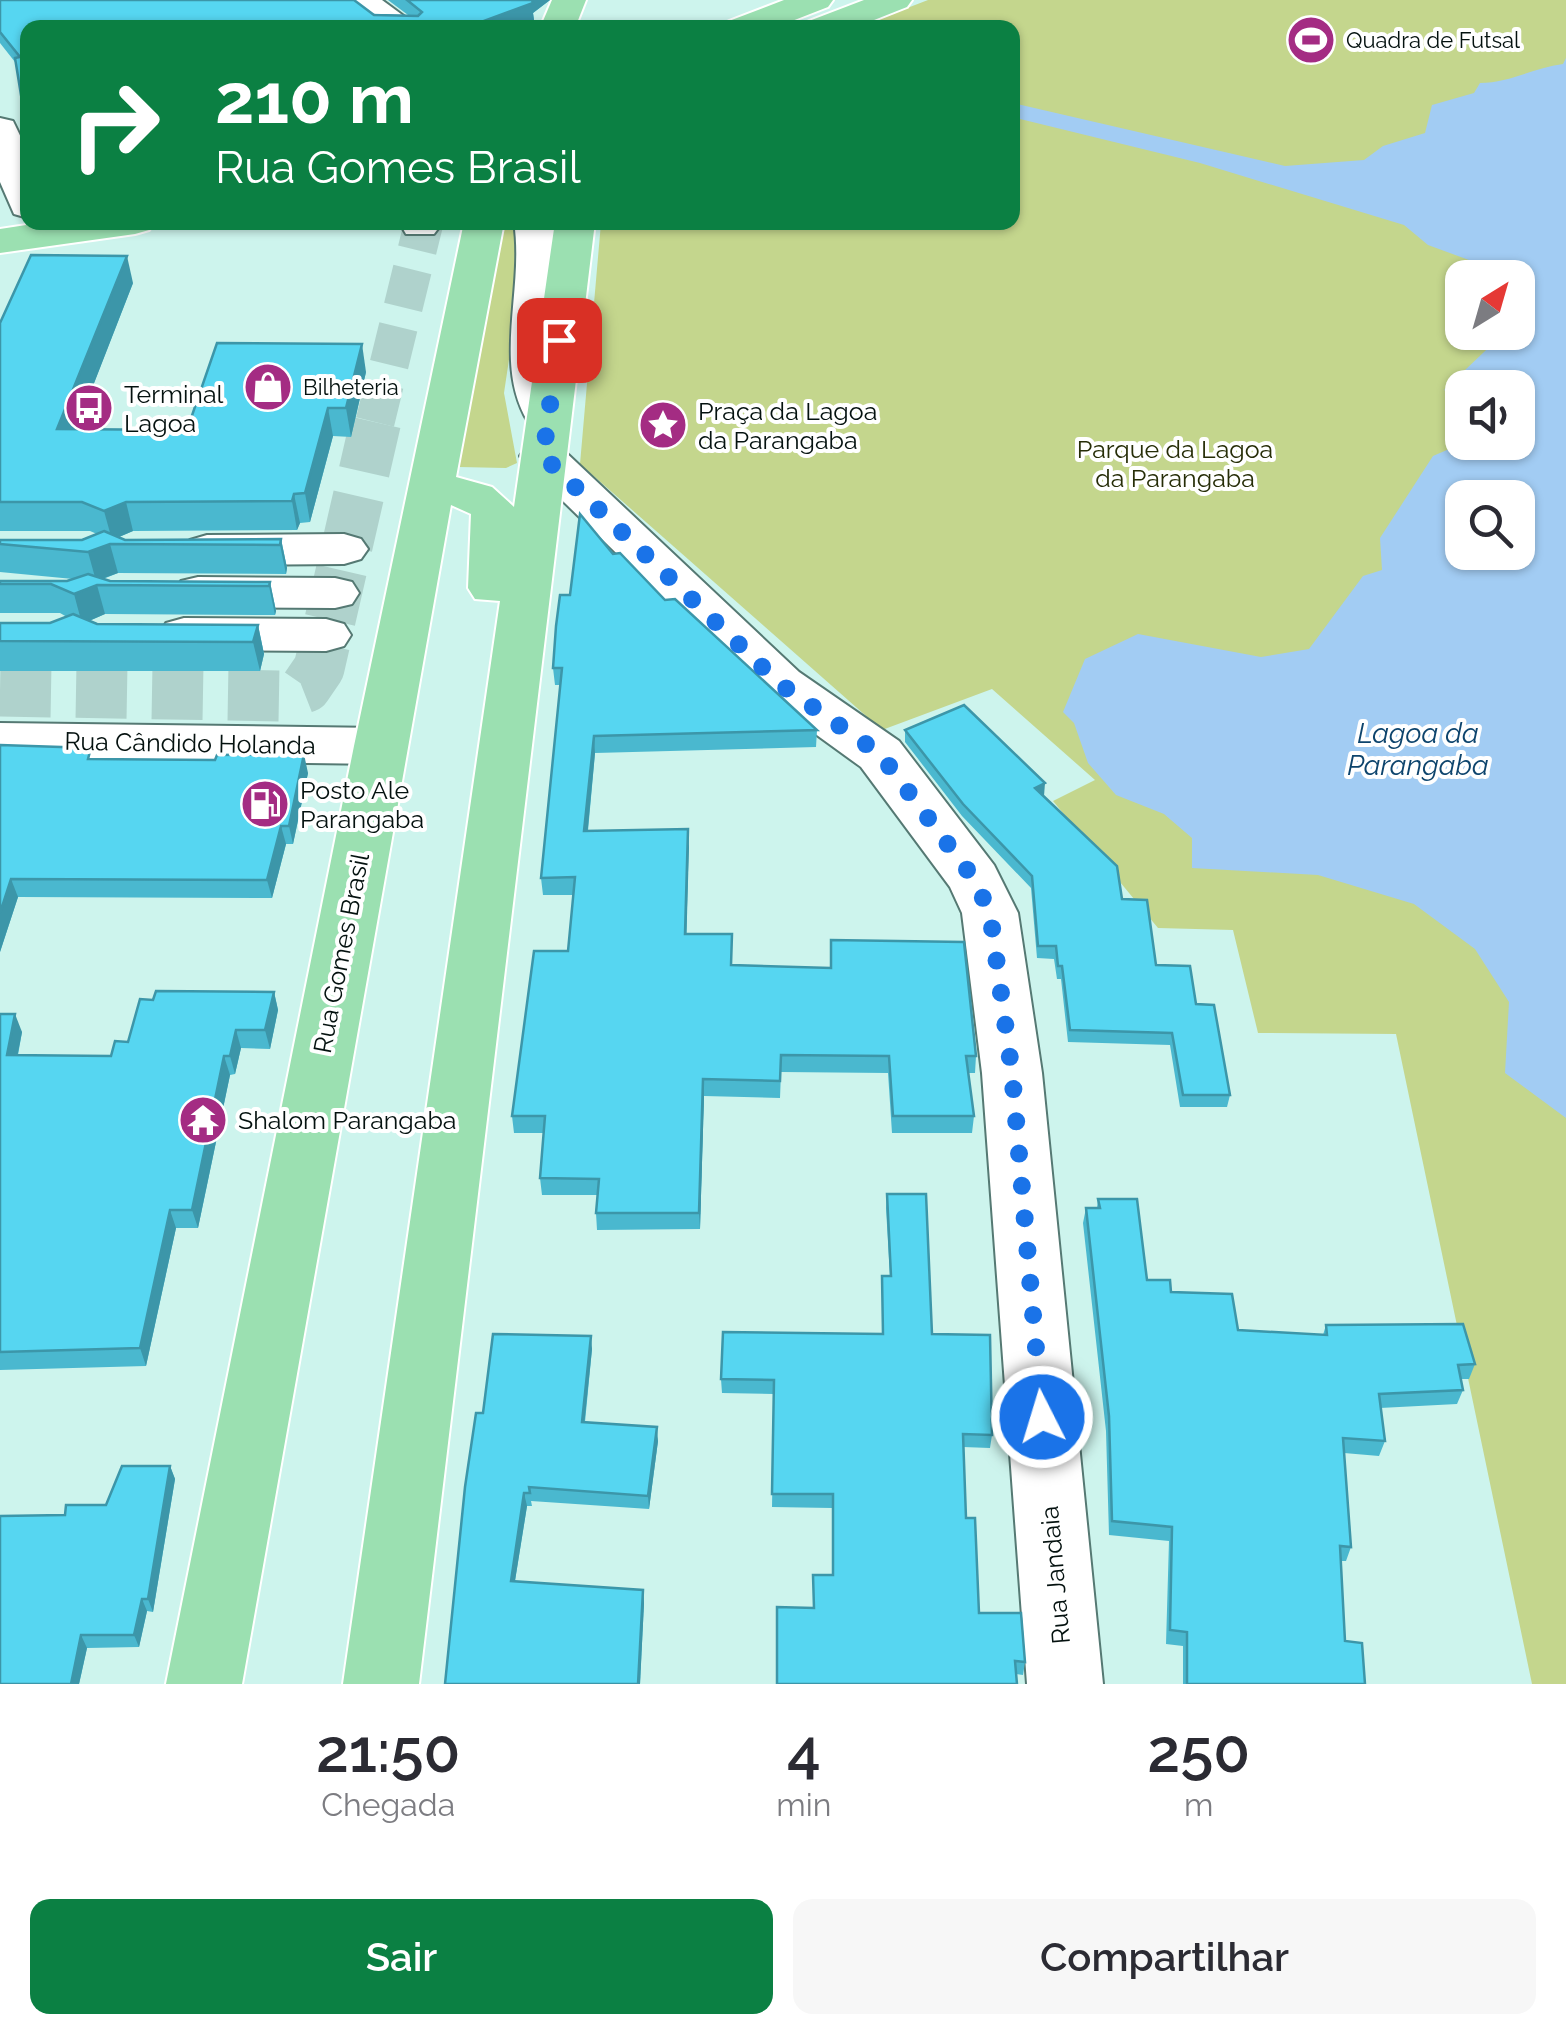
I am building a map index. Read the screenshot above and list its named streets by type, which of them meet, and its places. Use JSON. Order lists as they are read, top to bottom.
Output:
{
  "streets": {
    "main road": ["Rua Gomes Brasil"],
    "street": ["Rua Cândido Holanda", "Rua Jandaia"]
  },
  "crossings": [
    ["Rua Cândido Holanda", "Rua Gomes Brasil"]
  ],
  "water": ["Lagoa da Parangaba"],
  "parks": ["Parque da Lagoa da Parangaba"],
  "places": {
    "sports": ["Quadra de Futsal"],
    "shop": ["Bilheteria"],
    "bus stop": ["Terminal Lagoa"],
    "place": ["Praça da Lagoa da Parangaba"],
    "fuel station": ["Posto Ale Parangaba"],
    "temple": ["Shalom Parangaba"]
  },
  "north": "top right",
  "page": {
    "turn": ["210 m", "Rua Gomes Brasil"],
    "eta": [
      "21:50",
      "Chegada",
      "4",
      "min",
      "250",
      "m"
    ],
    "buttons": ["Sair", "Compartilhar"]
  }
}
